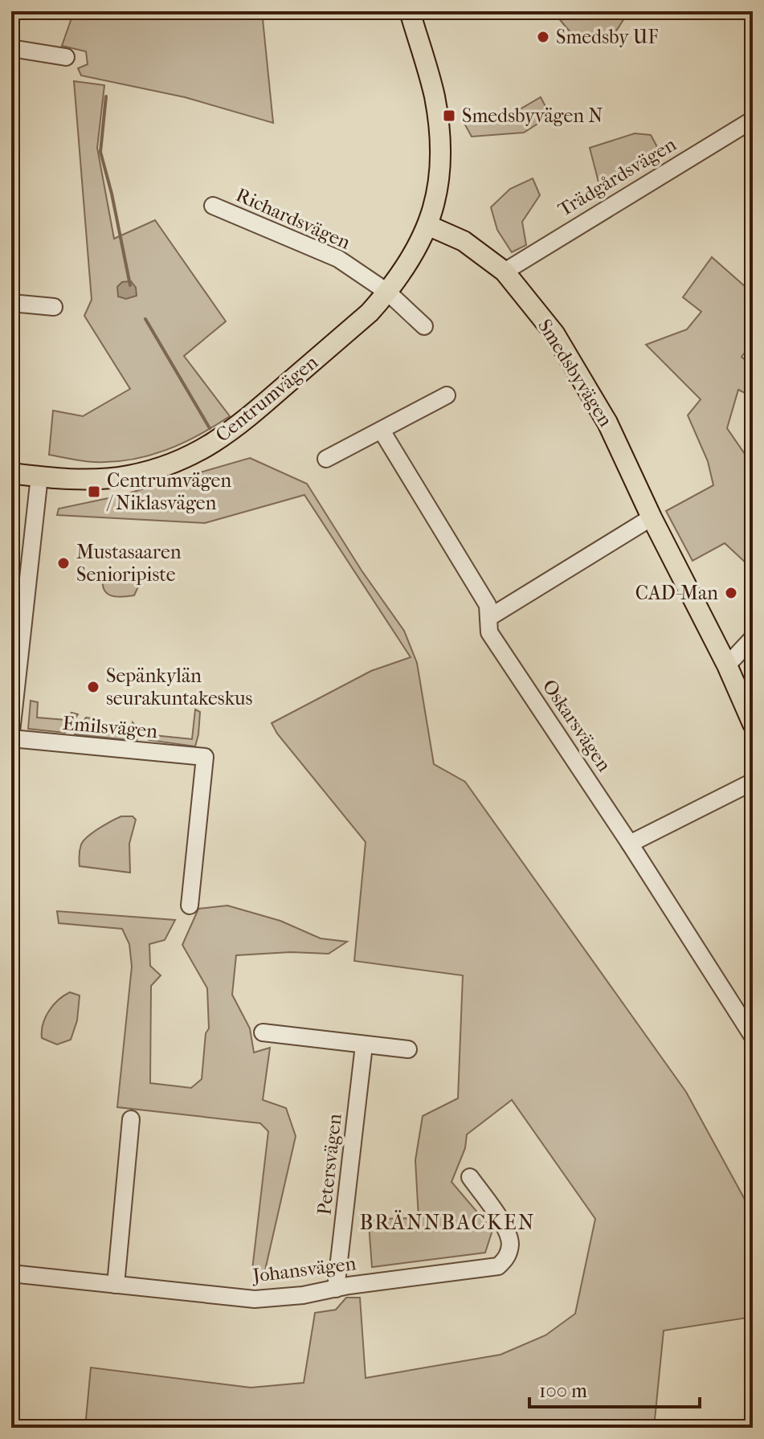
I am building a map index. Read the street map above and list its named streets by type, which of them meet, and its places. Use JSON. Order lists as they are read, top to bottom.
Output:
{
  "streets": {
    "main road": ["Smedsbyvägen", "Centrumvägen"],
    "street": [
      "Trädgårdsvägen",
      "Richardsvägen",
      "Oskarsvägen",
      "Emilsvägen",
      "Petersvägen",
      "Johansvägen"
    ]
  },
  "crossings": [
    ["Trädgårdsvägen", "Smedsbyvägen"],
    ["Richardsvägen", "Centrumvägen"],
    ["Smedsbyvägen", "Centrumvägen"],
    ["Petersvägen", "Johansvägen"]
  ],
  "districts": ["BRÄNNBACKEN"],
  "places": {
    "other": [
      "Smedsby UF",
      "Mustasaaren Senioripiste",
      "CAD-Man",
      "Sepänkylän seurakuntakeskus"
    ],
    "transit": ["Smedsbyvägen N", "Centrumvägen / Niklasvägen"]
  },
  "scale_bar": "100 m"
}
